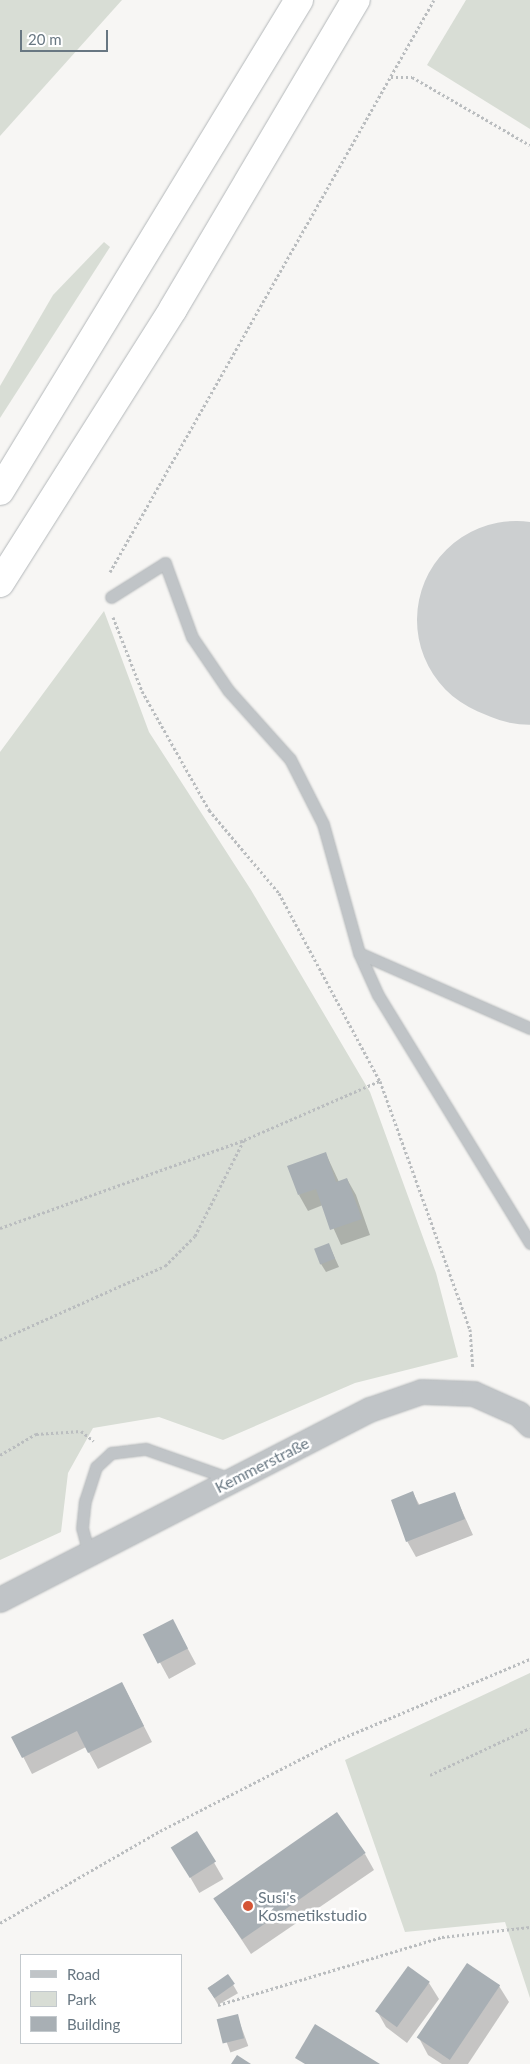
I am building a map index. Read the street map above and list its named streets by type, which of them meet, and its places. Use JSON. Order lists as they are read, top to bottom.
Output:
{
  "streets": {
    "street": ["Kemmerstraße"]
  },
  "places": ["Susi's Kosmetikstudio"],
  "legend": ["Road", "Park", "Building"],
  "scale_bar": "20 m"
}
